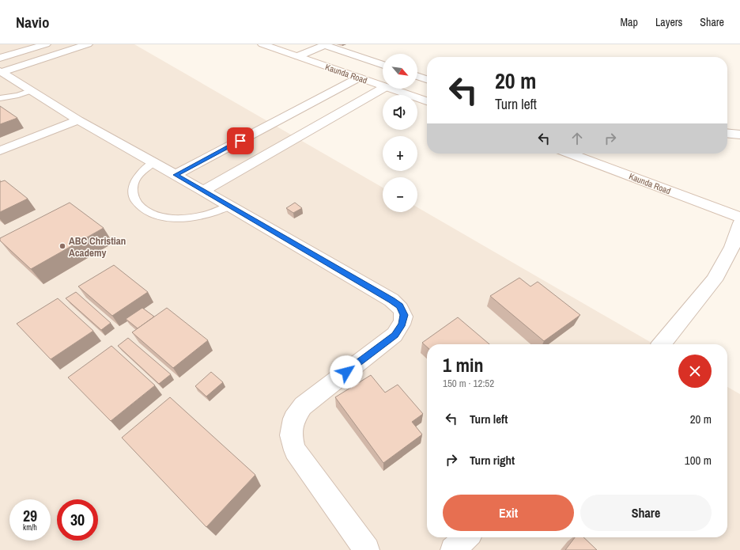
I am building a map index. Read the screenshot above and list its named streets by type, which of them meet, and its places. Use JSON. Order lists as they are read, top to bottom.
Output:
{
  "streets": {
    "street": ["Kaunda Road"]
  },
  "places": ["ABC Christian Academy"],
  "north": "bottom right",
  "page": {
    "header": "Navio",
    "nav": ["Map", "Layers", "Share"],
    "map_buttons": ["+", "−"],
    "turn": ["20 m", "Turn left"],
    "heading": ["1 min", "150 m · 12:52"],
    "list": [
      {
        "name": "Turn left",
        "value": "20 m"
      },
      {
        "name": "Turn right",
        "value": "100 m"
      }
    ],
    "buttons": ["Exit", "Share"],
    "speed": "29 km/h",
    "limit": "30"
  }
}
